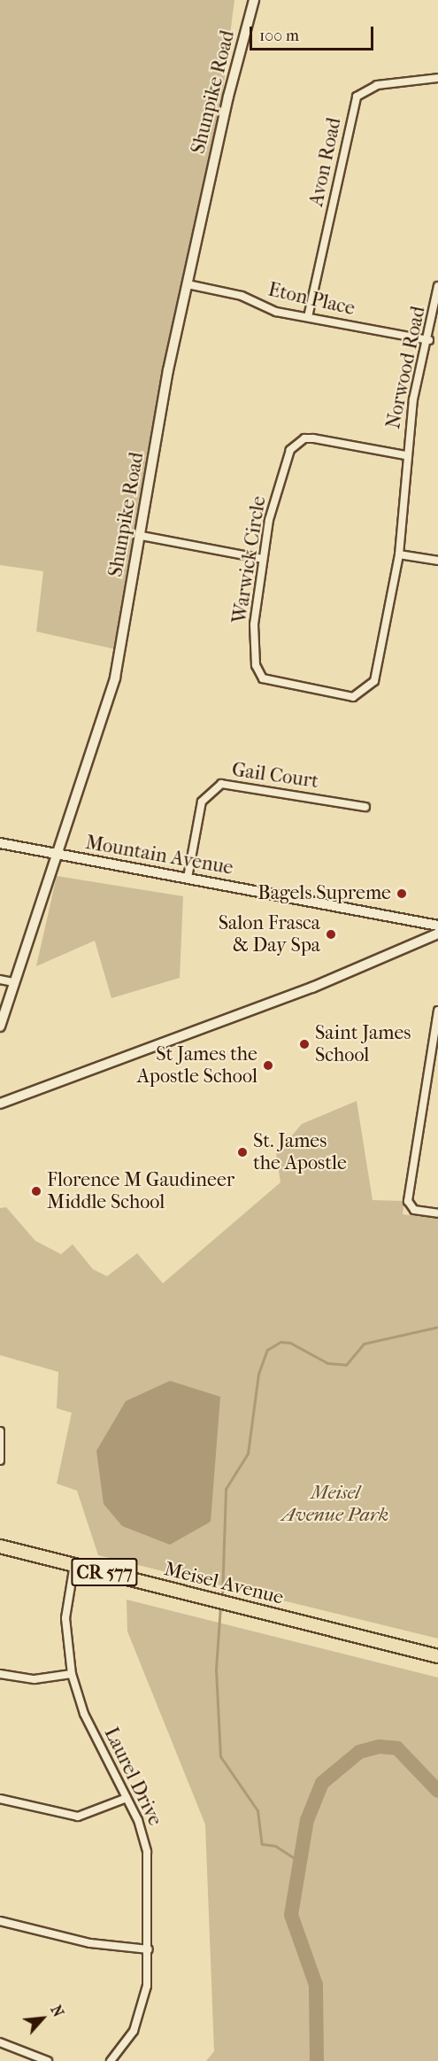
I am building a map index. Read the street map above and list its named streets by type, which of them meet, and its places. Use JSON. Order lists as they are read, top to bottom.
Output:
{
  "streets": {
    "main road": ["CR 577", "Meisel Avenue"],
    "street": [
      "Shunpike Road",
      "Avon Road",
      "Eton Place",
      "Norwood Road",
      "Warwick Circle",
      "Gail Court",
      "Mountain Avenue",
      "Laurel Drive"
    ]
  },
  "crossings": [
    ["Shunpike Road", "Eton Place"],
    ["Shunpike Road", "Mountain Avenue"],
    ["Avon Road", "Eton Place"],
    ["Eton Place", "Norwood Road"],
    ["Norwood Road", "Warwick Circle"],
    ["Gail Court", "Mountain Avenue"],
    ["Meisel Avenue", "Laurel Drive"]
  ],
  "parks": ["Meisel Avenue Park"],
  "places": [
    "Bagels Supreme",
    "Salon Frasca & Day Spa",
    "Saint James School",
    "St James the Apostle School",
    "St. James the Apostle",
    "Florence M Gaudineer Middle School"
  ],
  "scale_bar": "100 m",
  "north": "top right"
}
